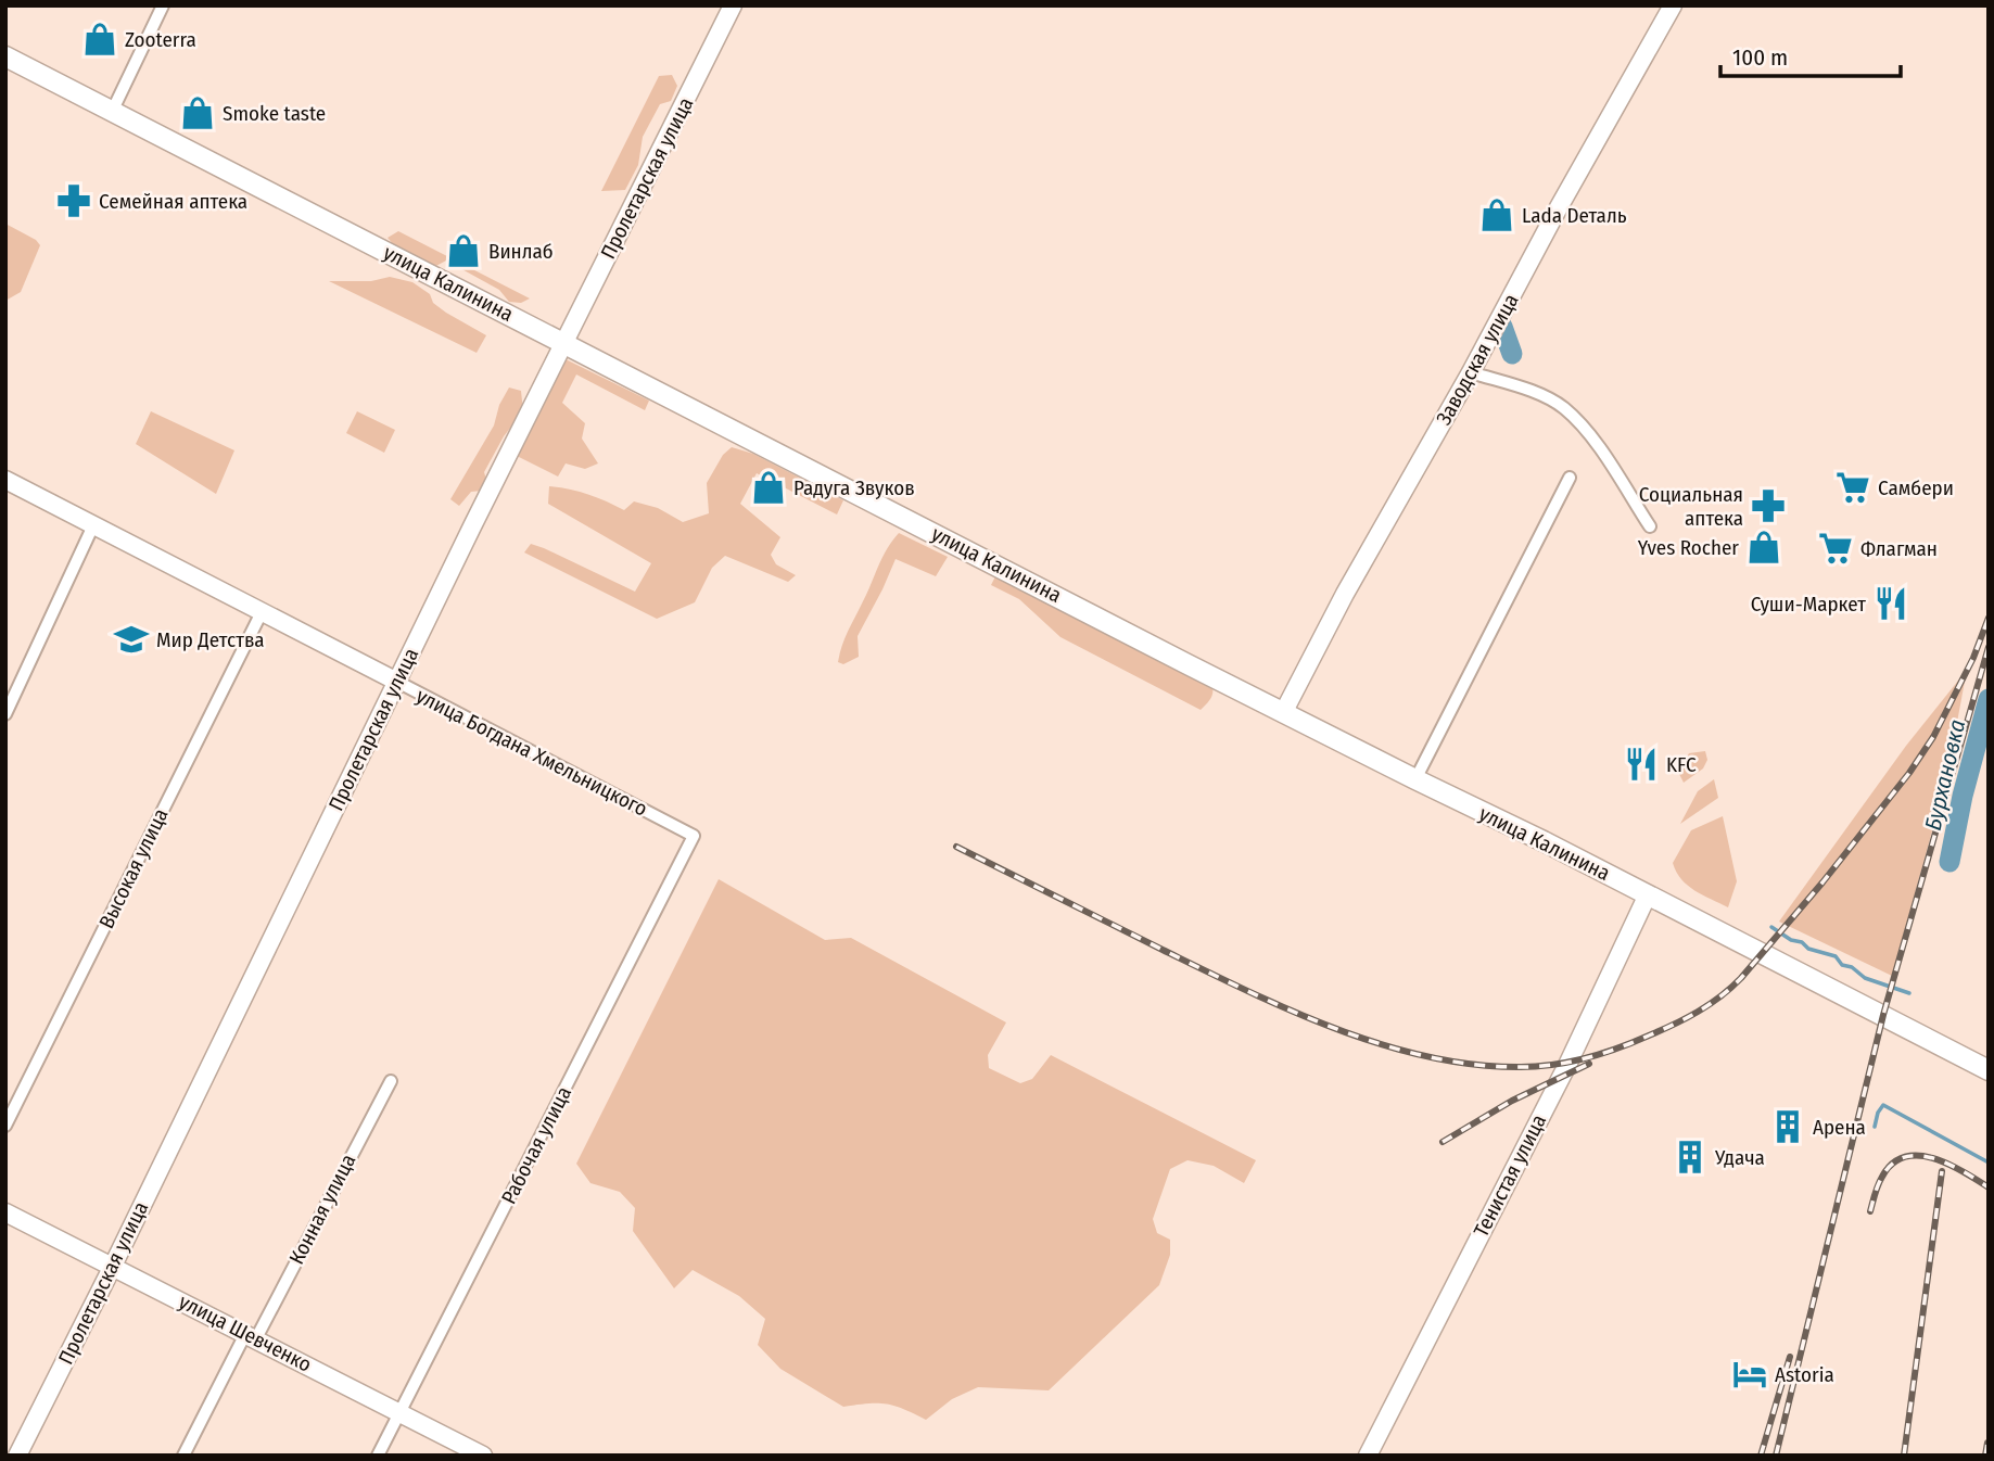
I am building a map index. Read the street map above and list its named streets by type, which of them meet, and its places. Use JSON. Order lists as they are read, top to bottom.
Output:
{
  "streets": {
    "main road": ["улица Калинина"],
    "street": [
      "Пролетарская улица",
      "Заводская улица",
      "улица Богдана Хмельницкого",
      "Высокая улица",
      "Рабочая улица",
      "Тенистая улица",
      "Конная улица",
      "улица Шевченко"
    ]
  },
  "crossings": [
    ["Пролетарская улица", "улица Калинина"],
    ["Пролетарская улица", "улица Богдана Хмельницкого"],
    ["Пролетарская улица", "улица Шевченко"],
    ["улица Калинина", "Заводская улица"],
    ["улица Калинина", "Тенистая улица"],
    ["улица Богдана Хмельницкого", "Высокая улица"],
    ["улица Богдана Хмельницкого", "Рабочая улица"],
    ["Рабочая улица", "улица Шевченко"],
    ["Конная улица", "улица Шевченко"]
  ],
  "water": ["Бурхановка"],
  "places": {
    "shop": [
      "Zooterra",
      "Smoke taste",
      "Lada Dеталь",
      "Винлаб",
      "Радуга Звуков",
      "Yves Rocher"
    ],
    "pharmacy": ["Семейная аптека", "Социальная аптека"],
    "supermarket": ["Самбери", "Флагман"],
    "restaurant": ["Суши-Маркет", "KFC"],
    "school or university": ["Мир Детства"],
    "building": ["Арена", "Удача"],
    "hotel": ["Astoria"]
  },
  "scale_bar": "100 m"
}
